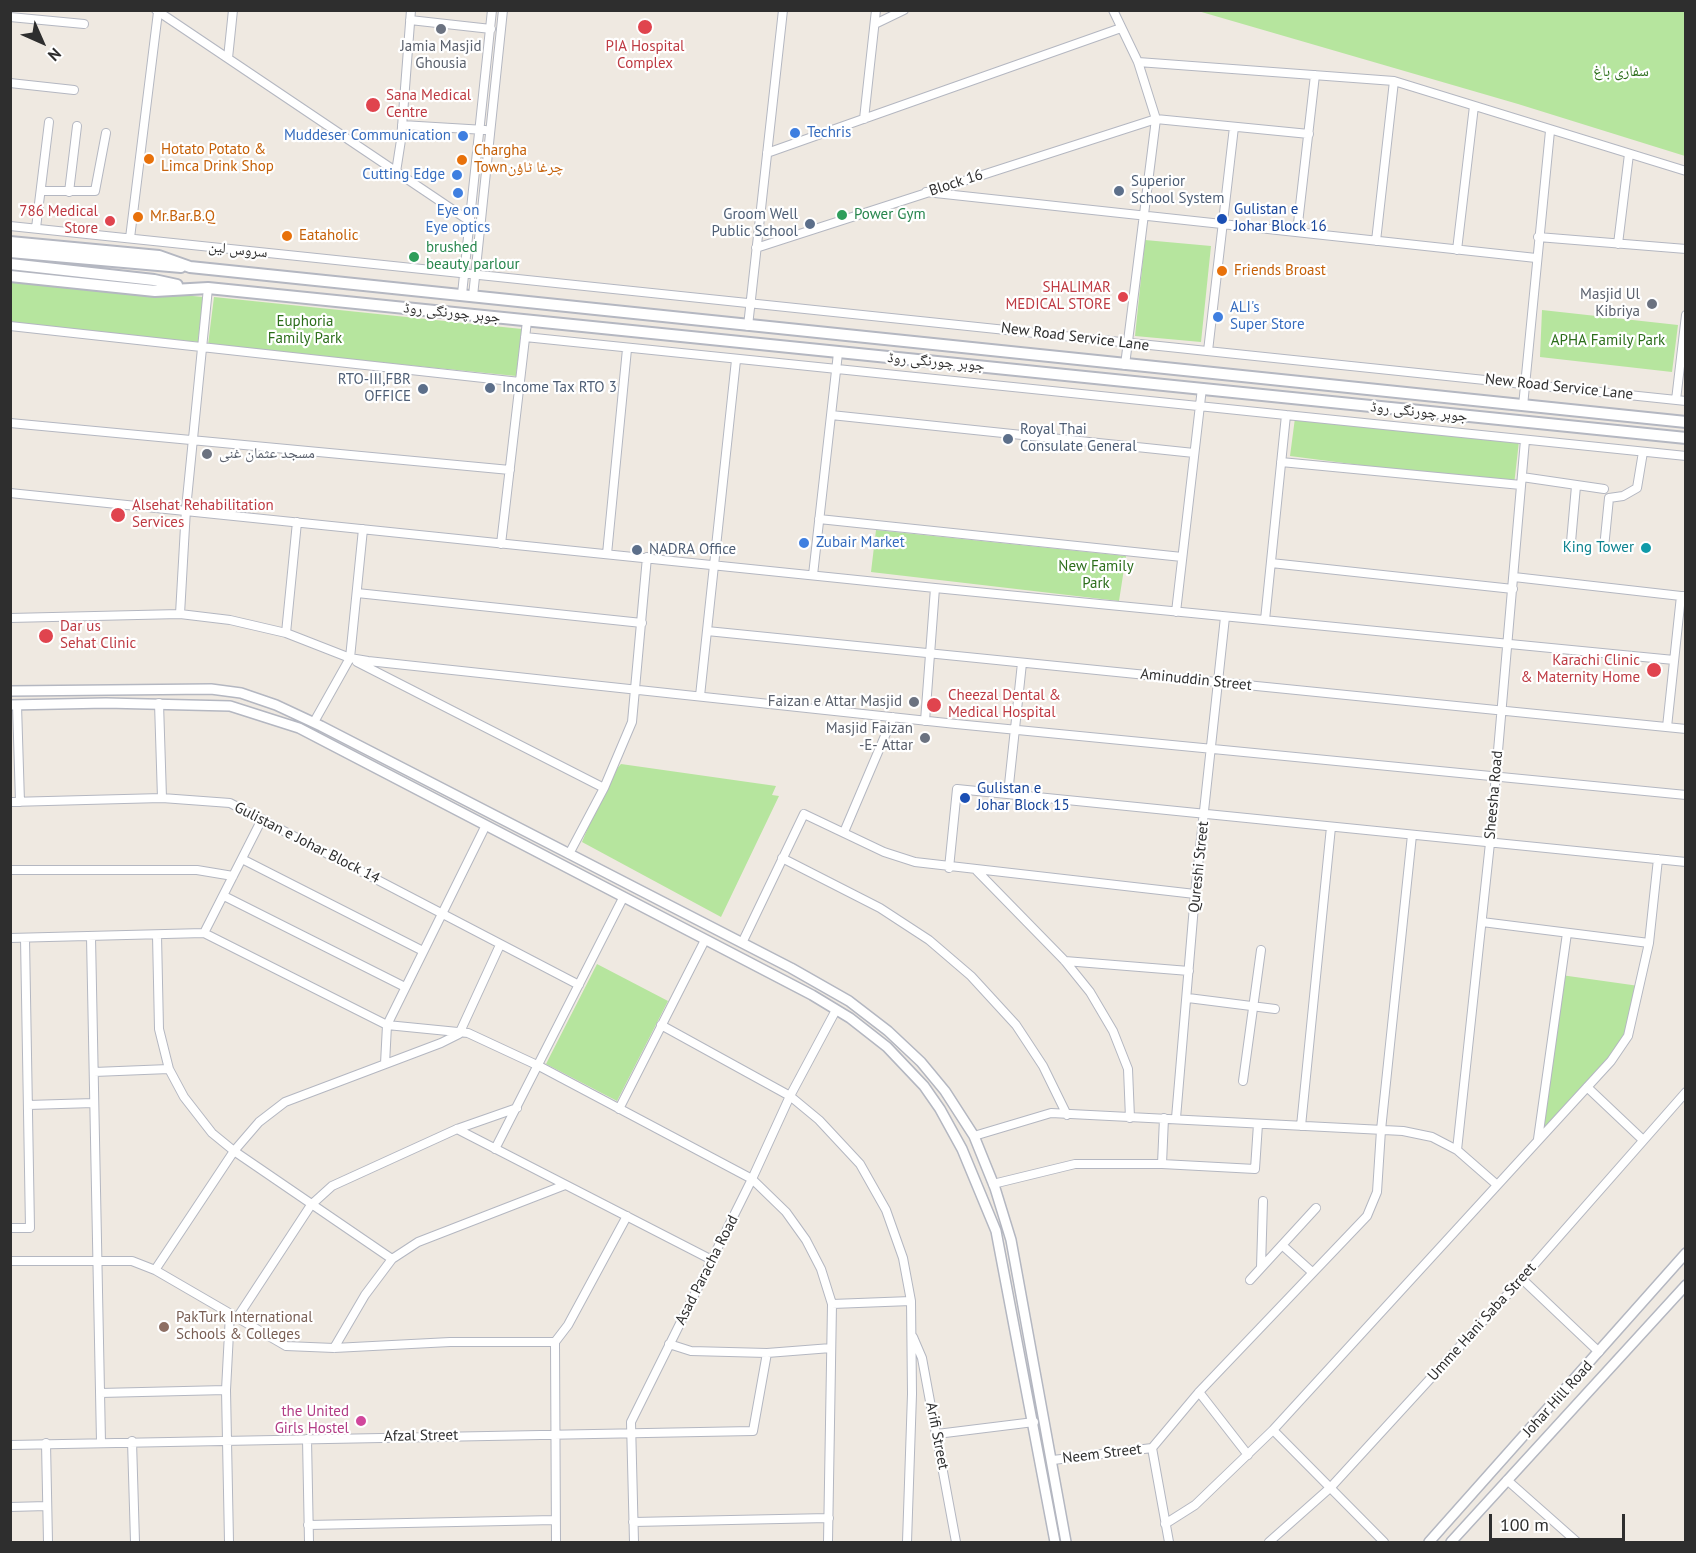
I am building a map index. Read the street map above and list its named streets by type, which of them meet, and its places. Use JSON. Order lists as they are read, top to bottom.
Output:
{
  "streets": {
    "main road": ["جوہر چورنگی روڈ"],
    "street": [
      "Block 16",
      "سروس لین",
      "New Road Service Lane",
      "Aminuddin Street",
      "Sheesha Road",
      "Gulistan e Johar Block 14",
      "Qureshi Street",
      "Asad Paracha Road",
      "Umme Hani Saba Street",
      "Johar Hill Road",
      "Afzal Street",
      "Arifi Street",
      "Neem Street"
    ]
  },
  "crossings": [
    ["سروس لین", "New Road Service Lane"],
    ["Aminuddin Street", "Sheesha Road"],
    ["Aminuddin Street", "Qureshi Street"],
    ["Asad Paracha Road", "Afzal Street"]
  ],
  "parks": [
    "سفاری باغ",
    "Euphoria Family Park",
    "APHA Family Park",
    "New Family Park"
  ],
  "places": [
    "PIA Hospital Complex",
    "Jamia Masjid Ghousia",
    "Sana Medical Centre",
    "Techris",
    "Muddeser Communication",
    "Hotato Potato & Limca Drink Shop",
    "Chargha Townچرغا ٹاؤن",
    "Cutting Edge",
    "Superior School System",
    "Eye on Eye optics",
    "Power Gym",
    "Mr.Bar.B.Q",
    "Gulistan e Johar Block 16",
    "786 Medical Store",
    "Groom Well Public School",
    "Eataholic",
    "brushed beauty parlour",
    "Friends Broast",
    "SHALIMAR MEDICAL STORE",
    "Masjid Ul Kibriya",
    "ALI's Super Store",
    "Income Tax RTO 3",
    "RTO-III,FBR OFFICE",
    "Royal Thai Consulate General",
    "مسجد عثمان غنی",
    "Alsehat Rehabilitation Services",
    "Zubair Market",
    "King Tower",
    "NADRA Office",
    "Dar us Sehat Clinic",
    "Karachi Clinic & Maternity Home",
    "Faizan e Attar Masjid",
    "Cheezal Dental & Medical Hospital",
    "Masjid Faizan -E- Attar",
    "Gulistan e Johar Block 15",
    "PakTurk International Schools & Colleges",
    "the United Girls Hostel"
  ],
  "scale_bar": "100 m",
  "north": "bottom right"
}
